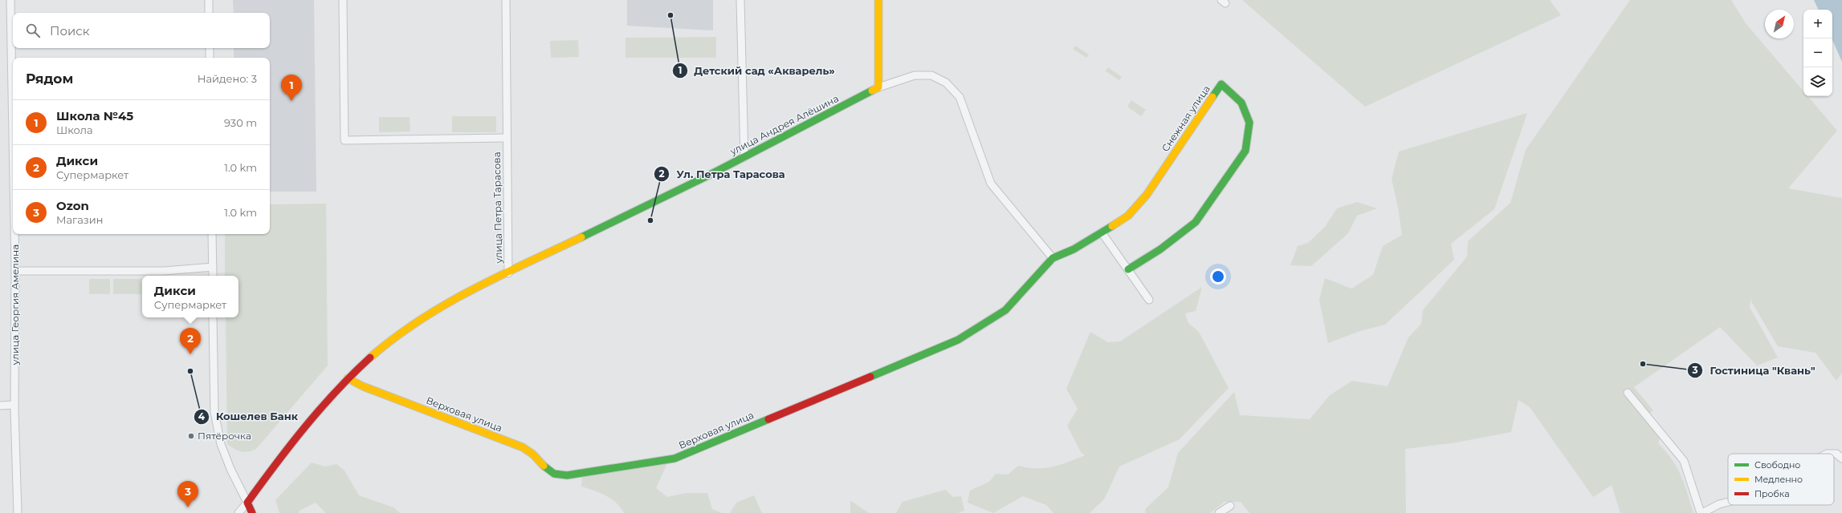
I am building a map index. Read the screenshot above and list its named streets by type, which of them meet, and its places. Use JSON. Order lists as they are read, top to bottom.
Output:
{
  "streets": {
    "street": [
      "Снежная улица",
      "улица Андрея Алёшина",
      "улица Петра Тарасова",
      "улица Георгия Амелина",
      "Верховая улица"
    ]
  },
  "crossings": [
    ["Снежная улица", "Верховая улица"],
    ["улица Андрея Алёшина", "улица Петра Тарасова"],
    ["улица Петра Тарасова", "Верховая улица"]
  ],
  "places": [
    "Детский сад «Акварель»",
    "Ул. Петра Тарасова",
    "Гостиница \"Квань\"",
    "Кошелев Банк",
    "Пятёрочка"
  ],
  "legend": ["Свободно", "Медленно", "Пробка"],
  "north": "top right",
  "page": {
    "map_buttons": ["+", "−"],
    "search": "Поиск",
    "heading": ["Рядом", "Найдено: 3"],
    "pins": ["1", "2", "3"],
    "list": [
      {
        "mark": "1",
        "name": "Школа №45",
        "note": "Школа",
        "value": "930 m"
      },
      {
        "mark": "2",
        "name": "Дикси",
        "note": "Супермаркет",
        "value": "1.0 km"
      },
      {
        "mark": "3",
        "name": "Ozon",
        "note": "Магазин",
        "value": "1.0 km"
      }
    ],
    "popup": ["Дикси", "Супермаркет"]
  }
}
